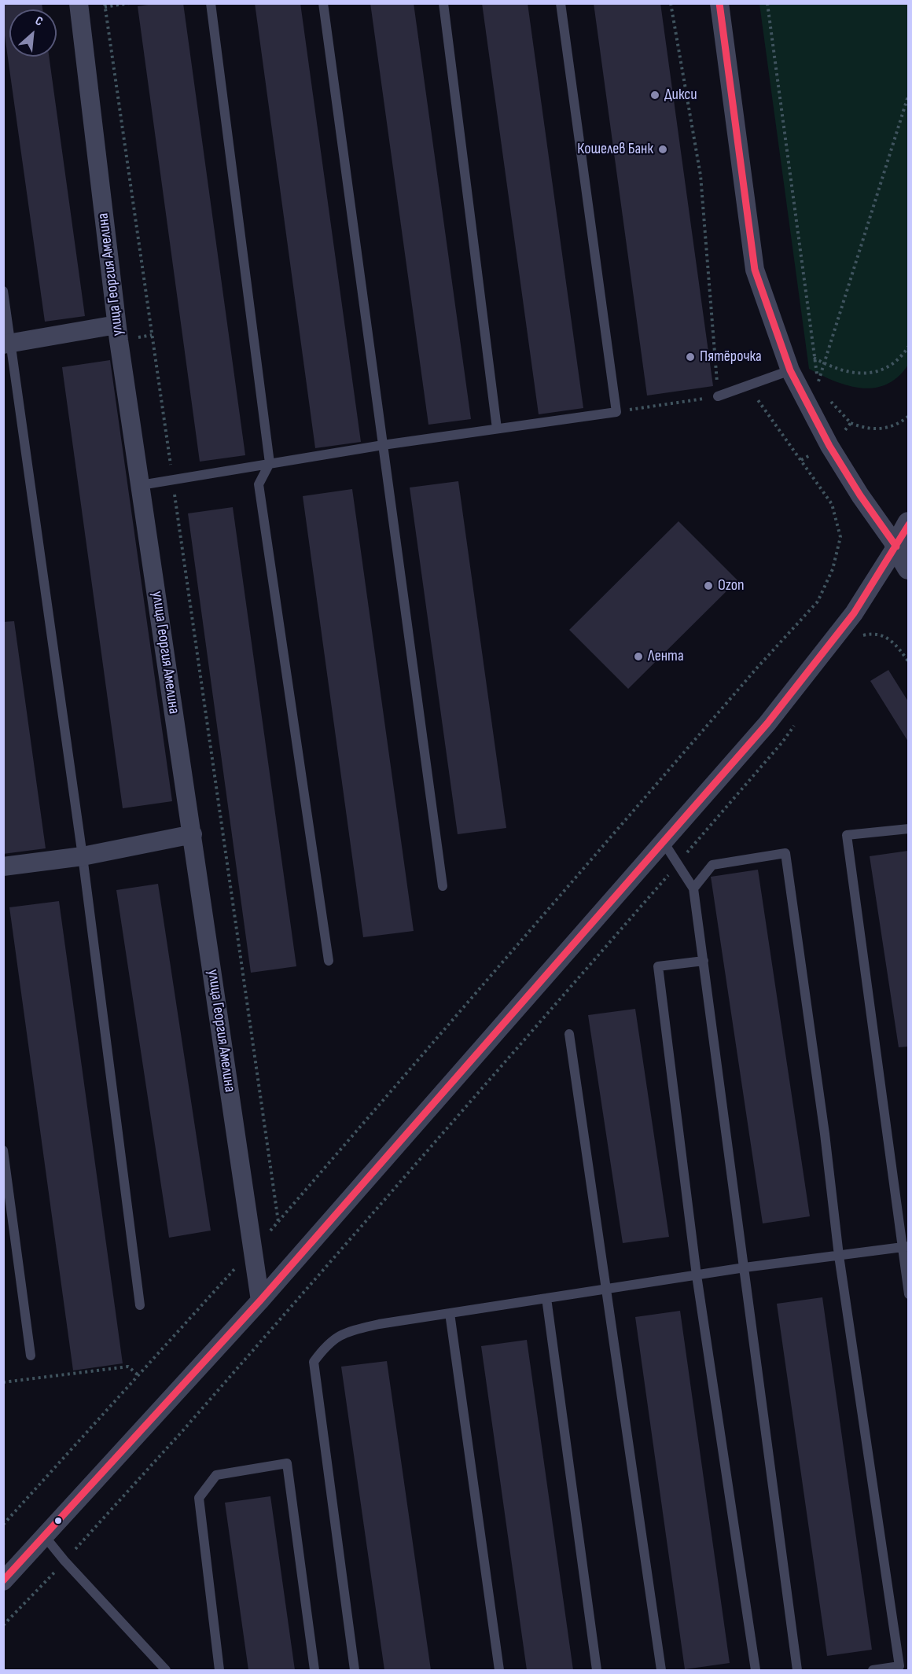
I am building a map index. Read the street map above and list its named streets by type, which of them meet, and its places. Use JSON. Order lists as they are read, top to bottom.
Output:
{
  "streets": {
    "street": ["улица Георгия Амелина"]
  },
  "places": [
    "Дикси",
    "Кошелев Банк",
    "Пятёрочка",
    "Ozon",
    "Лента"
  ],
  "north": "top right"
}
